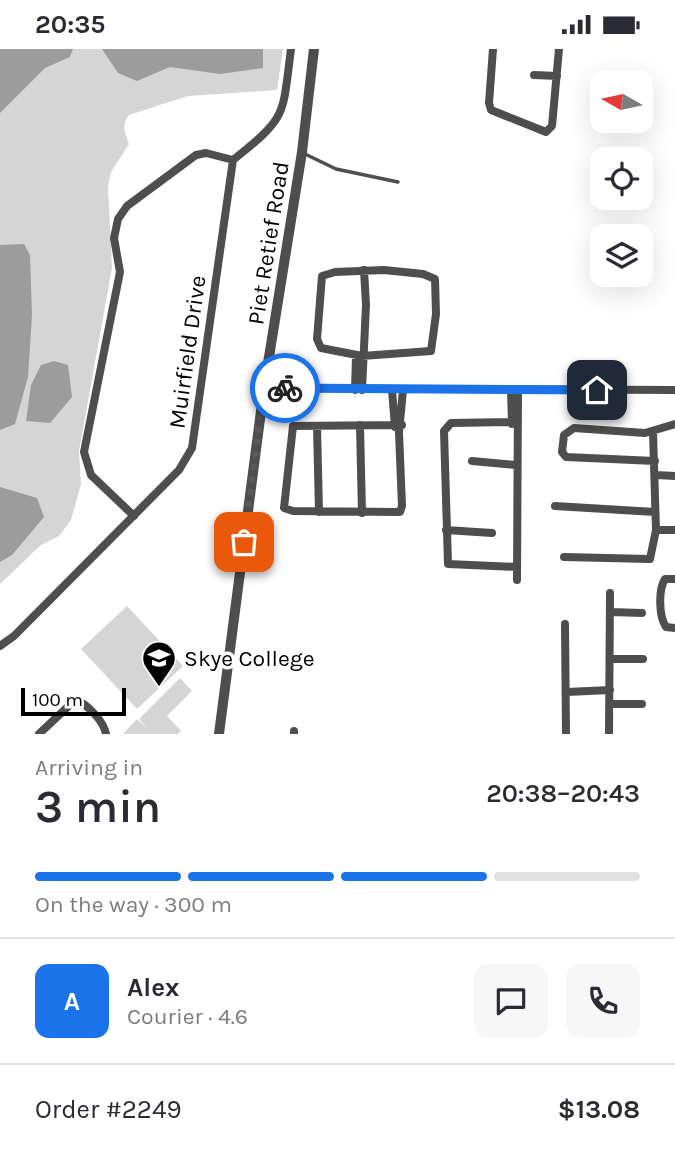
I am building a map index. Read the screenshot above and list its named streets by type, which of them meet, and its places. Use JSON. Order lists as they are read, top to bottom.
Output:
{
  "streets": {
    "street": ["Piet Retief Road", "Muirfield Drive"]
  },
  "places": {
    "school or university": ["Skye College"]
  },
  "scale_bar": "100 m",
  "north": "left",
  "page": {
    "status": "20:35",
    "scale": "100 m",
    "heading": ["3 min", "Arriving in", "20:38–20:43"],
    "panel": [
      "Alex",
      "Courier · 4.6",
      "Order #2249",
      "$13.08"
    ],
    "bar": "On the way · 300 m",
    "round": "A"
  }
}
